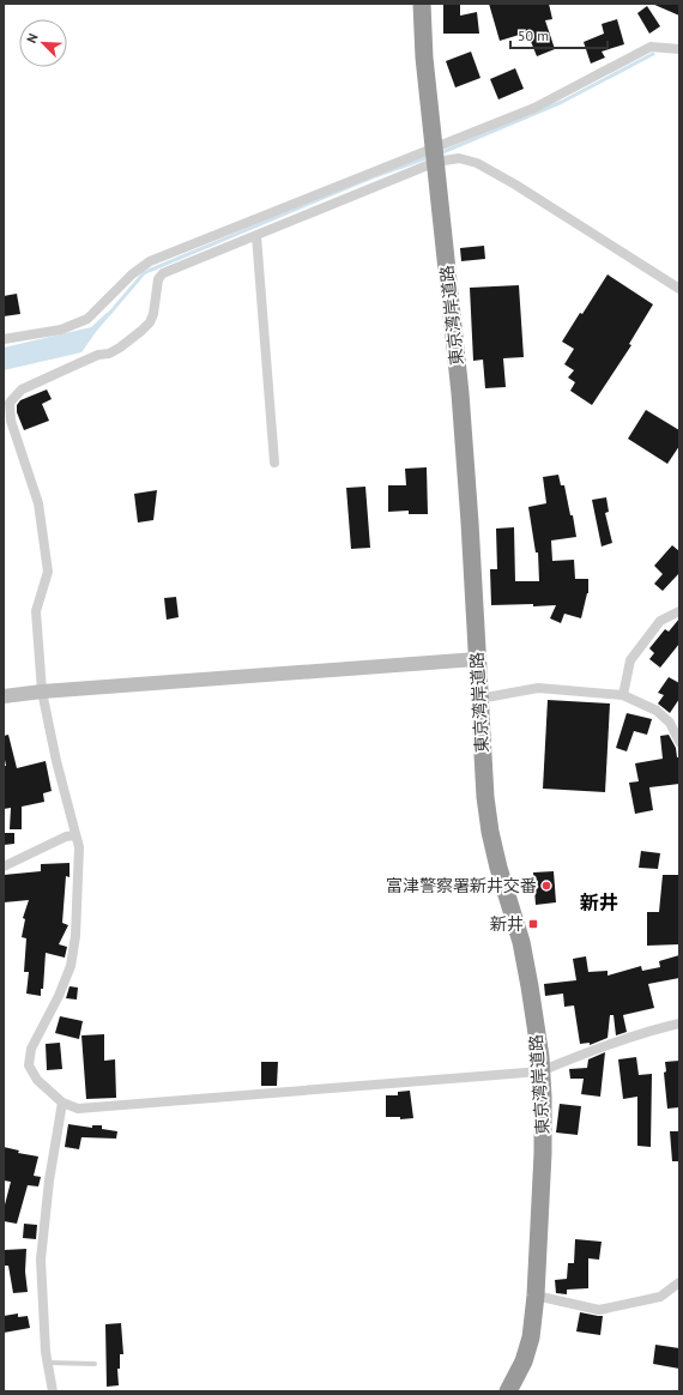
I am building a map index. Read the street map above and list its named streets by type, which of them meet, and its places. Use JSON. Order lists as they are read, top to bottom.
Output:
{
  "streets": {
    "highway": ["東京湾岸道路"]
  },
  "districts": ["新井"],
  "places": {
    "other": ["富津警察署新井交番"],
    "transit": ["新井"]
  },
  "scale_bar": "50 m",
  "north": "top left"
}
